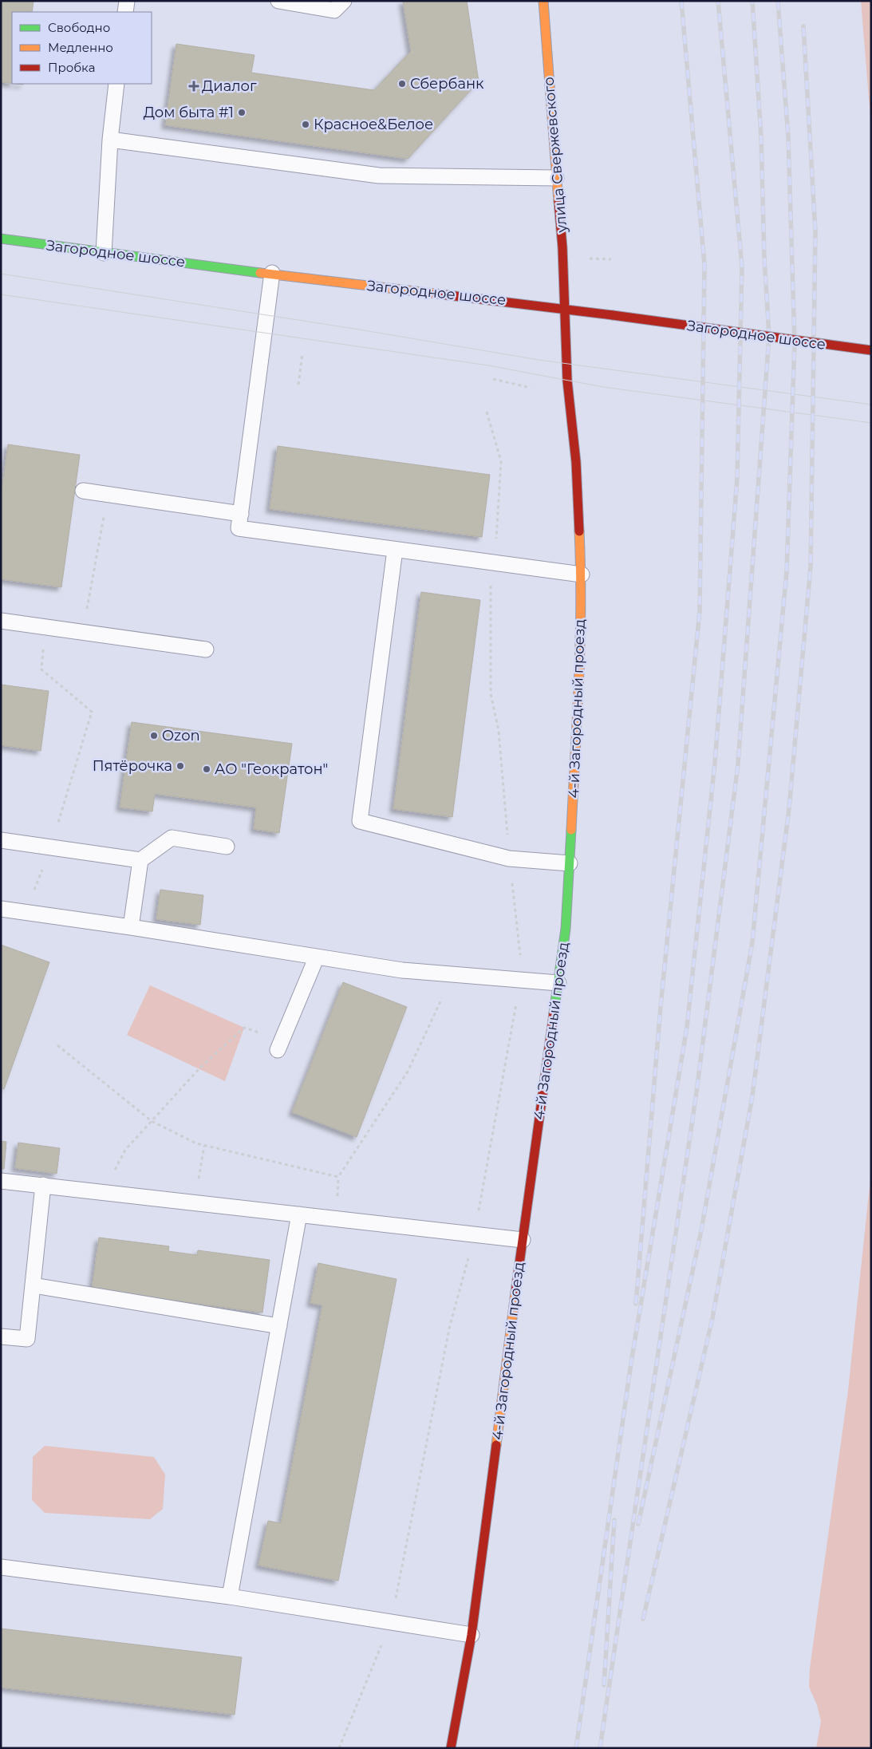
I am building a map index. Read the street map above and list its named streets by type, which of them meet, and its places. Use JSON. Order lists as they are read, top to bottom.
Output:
{
  "streets": {
    "street": ["улица Свержевского", "Загородное шоссе", "4-й Загородный проезд"]
  },
  "crossings": [
    ["улица Свержевского", "Загородное шоссе"],
    ["улица Свержевского", "4-й Загородный проезд"],
    ["Загородное шоссе", "4-й Загородный проезд"]
  ],
  "places": {
    "other": [
      "Сбербанк",
      "Дом быта #1",
      "Красное&Белое",
      "Ozon",
      "Пятёрочка",
      "АО \"Геократон\""
    ],
    "health": ["Диалог"]
  },
  "legend": ["Свободно", "Медленно", "Пробка"]
}
